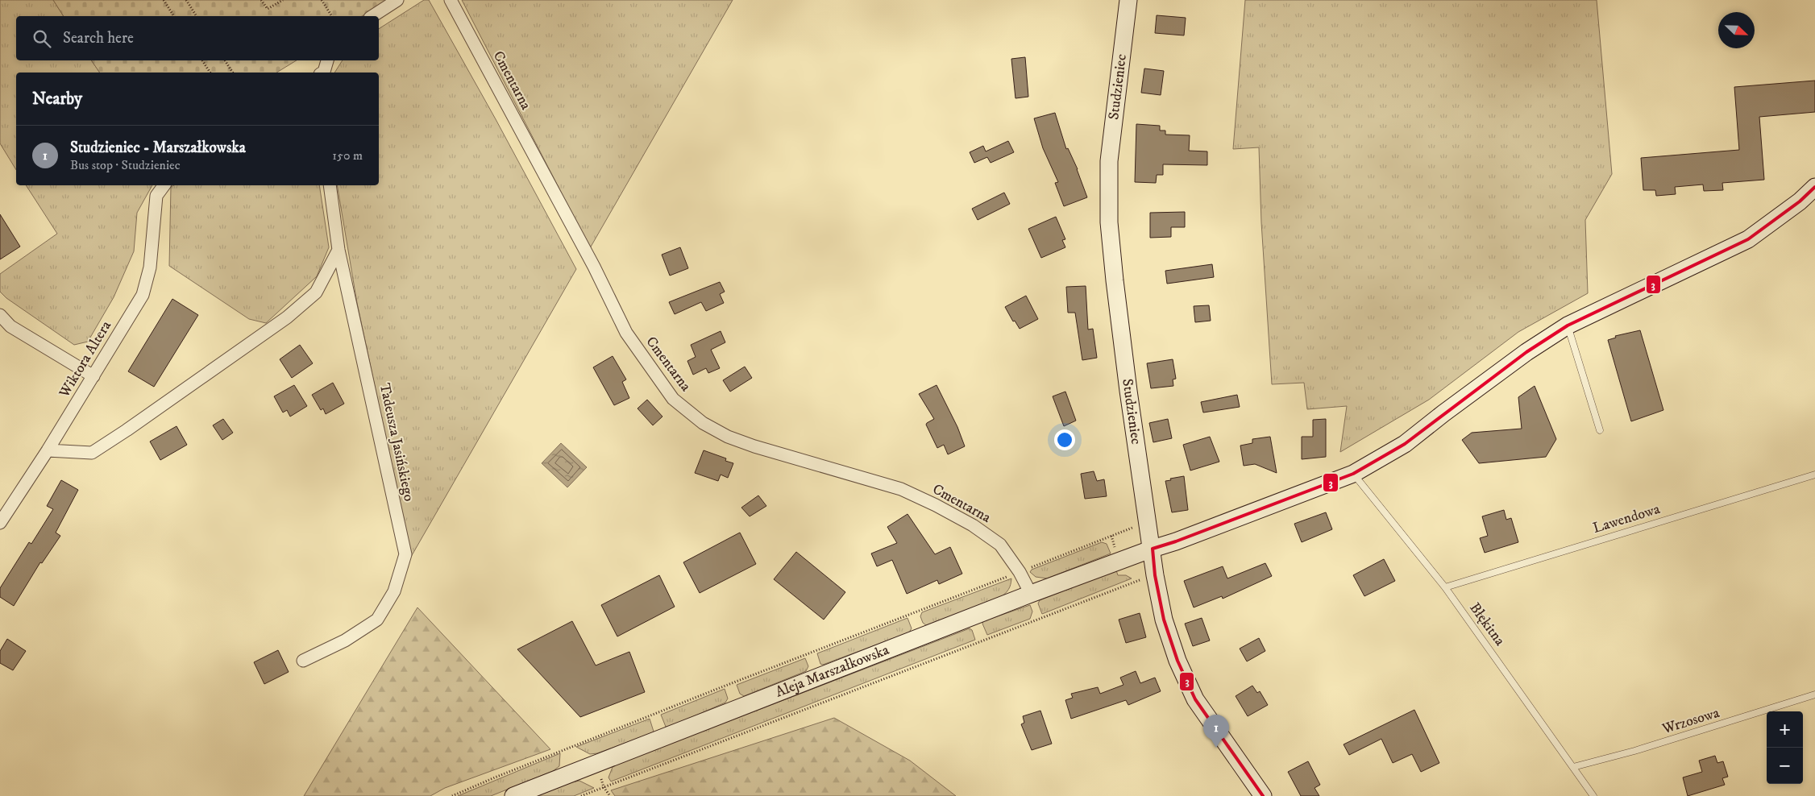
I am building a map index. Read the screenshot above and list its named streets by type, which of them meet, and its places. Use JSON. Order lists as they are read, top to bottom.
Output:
{
  "streets": {
    "main road": ["Studzieniec", "Aleja Marszałkowska"],
    "street": ["Cmentarna", "Wiktora Altera", "Tadeusza Jasińskiego"],
    "lane": ["Lawendowa", "Błękitna", "Wrzosowa"]
  },
  "crossings": [
    ["Cmentarna", "Aleja Marszałkowska"],
    ["Studzieniec", "Aleja Marszałkowska"],
    ["Lawendowa", "Błękitna"],
    ["Błękitna", "Aleja Marszałkowska"],
    ["Błękitna", "Wrzosowa"]
  ],
  "lines": ["transit line 3"],
  "north": "bottom right",
  "page": {
    "search": "Search here",
    "heading": "Nearby",
    "list": [
      {
        "mark": "1",
        "name": "Studzieniec - Marszałkowska",
        "note": "Bus stop · Studzieniec",
        "value": "150 m"
      }
    ],
    "map_buttons": ["+", "−"],
    "pins": "1"
  }
}
